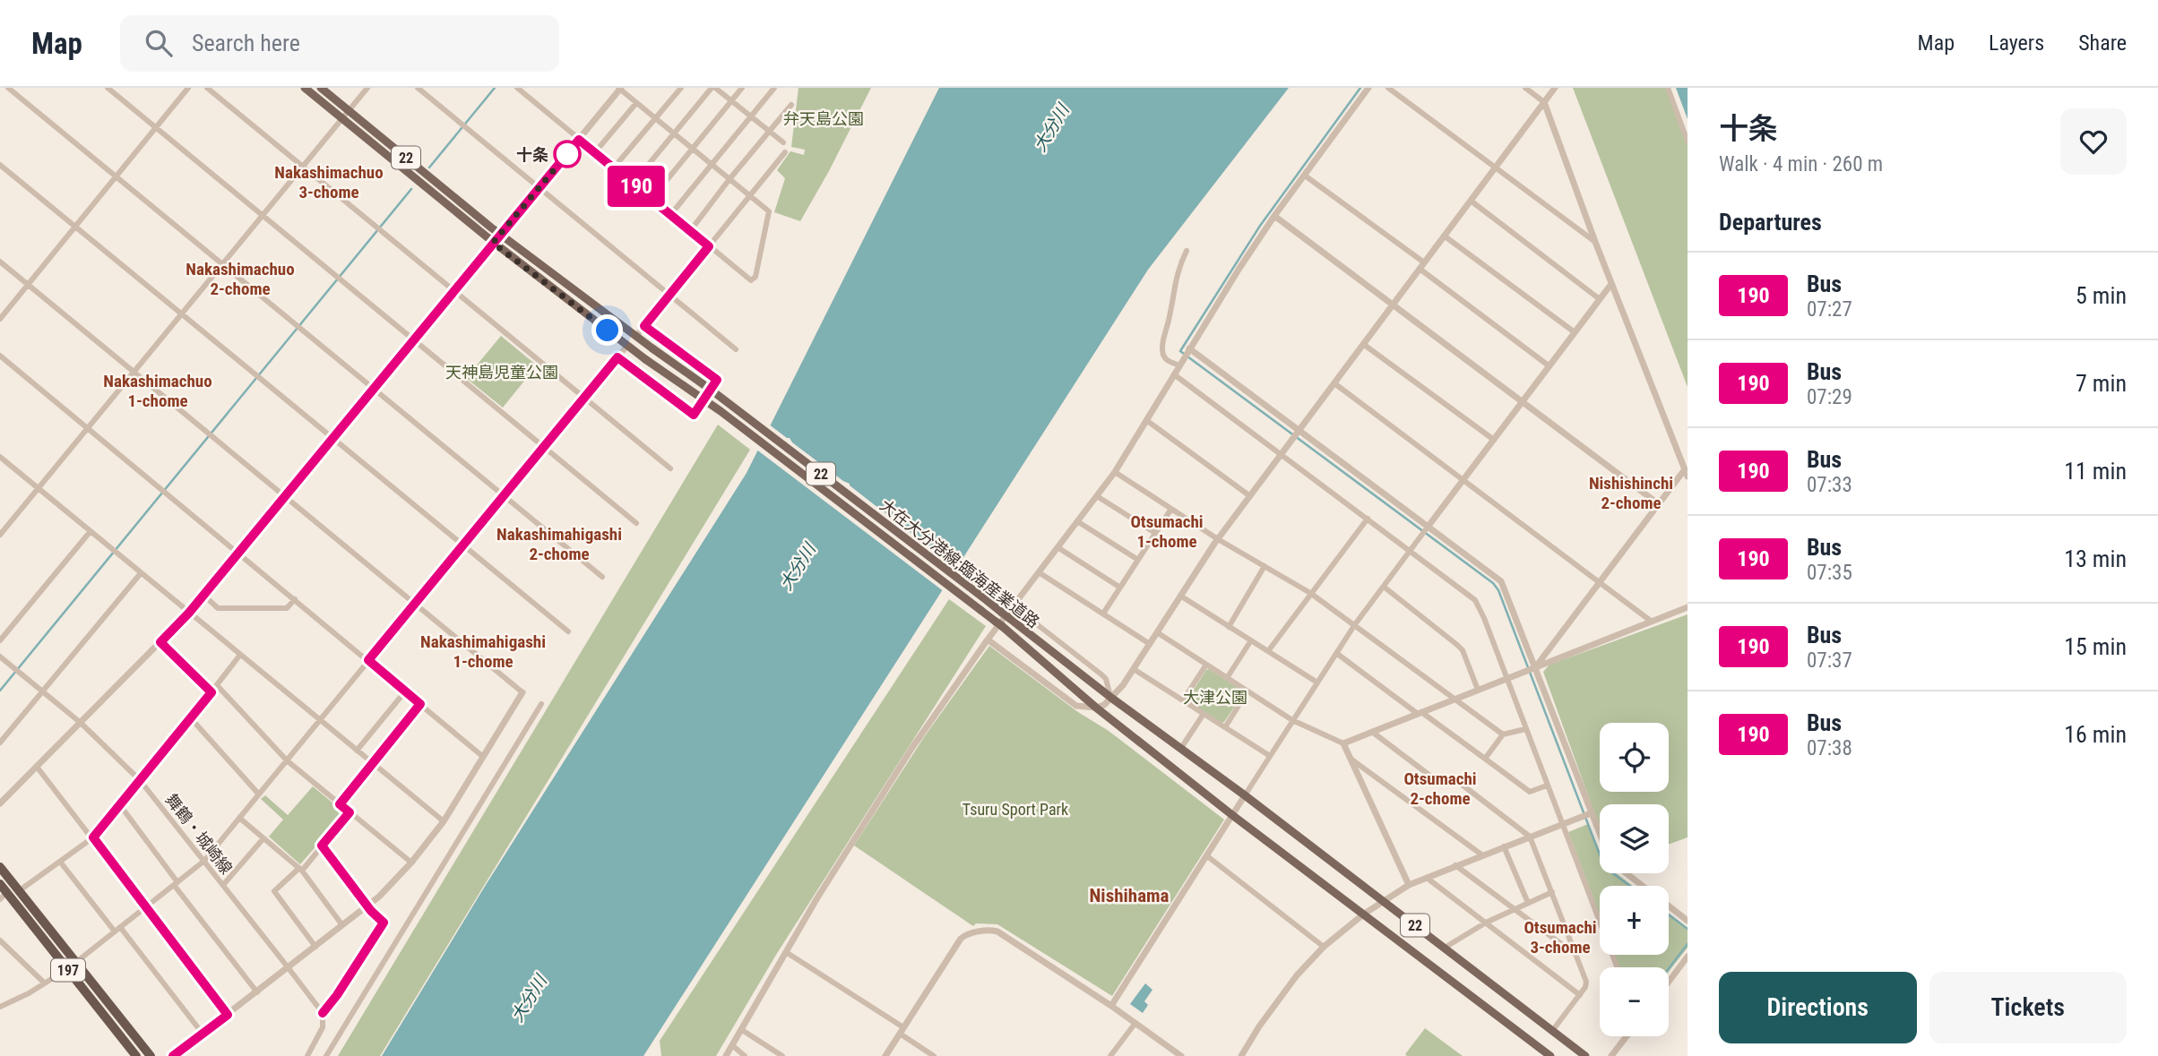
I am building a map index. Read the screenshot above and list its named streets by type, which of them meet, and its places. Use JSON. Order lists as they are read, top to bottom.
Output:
{
  "streets": {
    "highway": ["197"],
    "main road": ["22", "大在大分港線;臨海産業道路"],
    "street": ["舞鶴・城崎線"]
  },
  "districts": [
    "Nakashimachuo 3-chome",
    "Nakashimachuo 2-chome",
    "Nakashimachuo 1-chome",
    "Nishishinchi 2-chome",
    "Otsumachi 1-chome",
    "Nakashimahigashi 2-chome",
    "Nakashimahigashi 1-chome",
    "Otsumachi 2-chome",
    "Nishihama",
    "Otsumachi 3-chome"
  ],
  "water": ["大分川"],
  "parks": [
    "弁天島公園",
    "天神島児童公園",
    "大津公園",
    "Tsuru Sport Park"
  ],
  "places": ["十条"],
  "lines": ["bus line 190"],
  "page": {
    "header": "Map",
    "search": "Search here",
    "nav": ["Map", "Layers", "Share"],
    "on_map": "190",
    "heading": [
      ["十条", "Walk · 4 min · 260 m"],
      "Departures"
    ],
    "list": [
      {
        "mark": "190",
        "name": "Bus",
        "note": "07:27",
        "value": "5 min"
      },
      {
        "mark": "190",
        "name": "Bus",
        "note": "07:29",
        "value": "7 min"
      },
      {
        "mark": "190",
        "name": "Bus",
        "note": "07:33",
        "value": "11 min"
      },
      {
        "mark": "190",
        "name": "Bus",
        "note": "07:35",
        "value": "13 min"
      },
      {
        "mark": "190",
        "name": "Bus",
        "note": "07:37",
        "value": "15 min"
      },
      {
        "mark": "190",
        "name": "Bus",
        "note": "07:38",
        "value": "16 min"
      }
    ],
    "map_buttons": ["+", "−"],
    "buttons": ["Directions", "Tickets"]
  }
}
